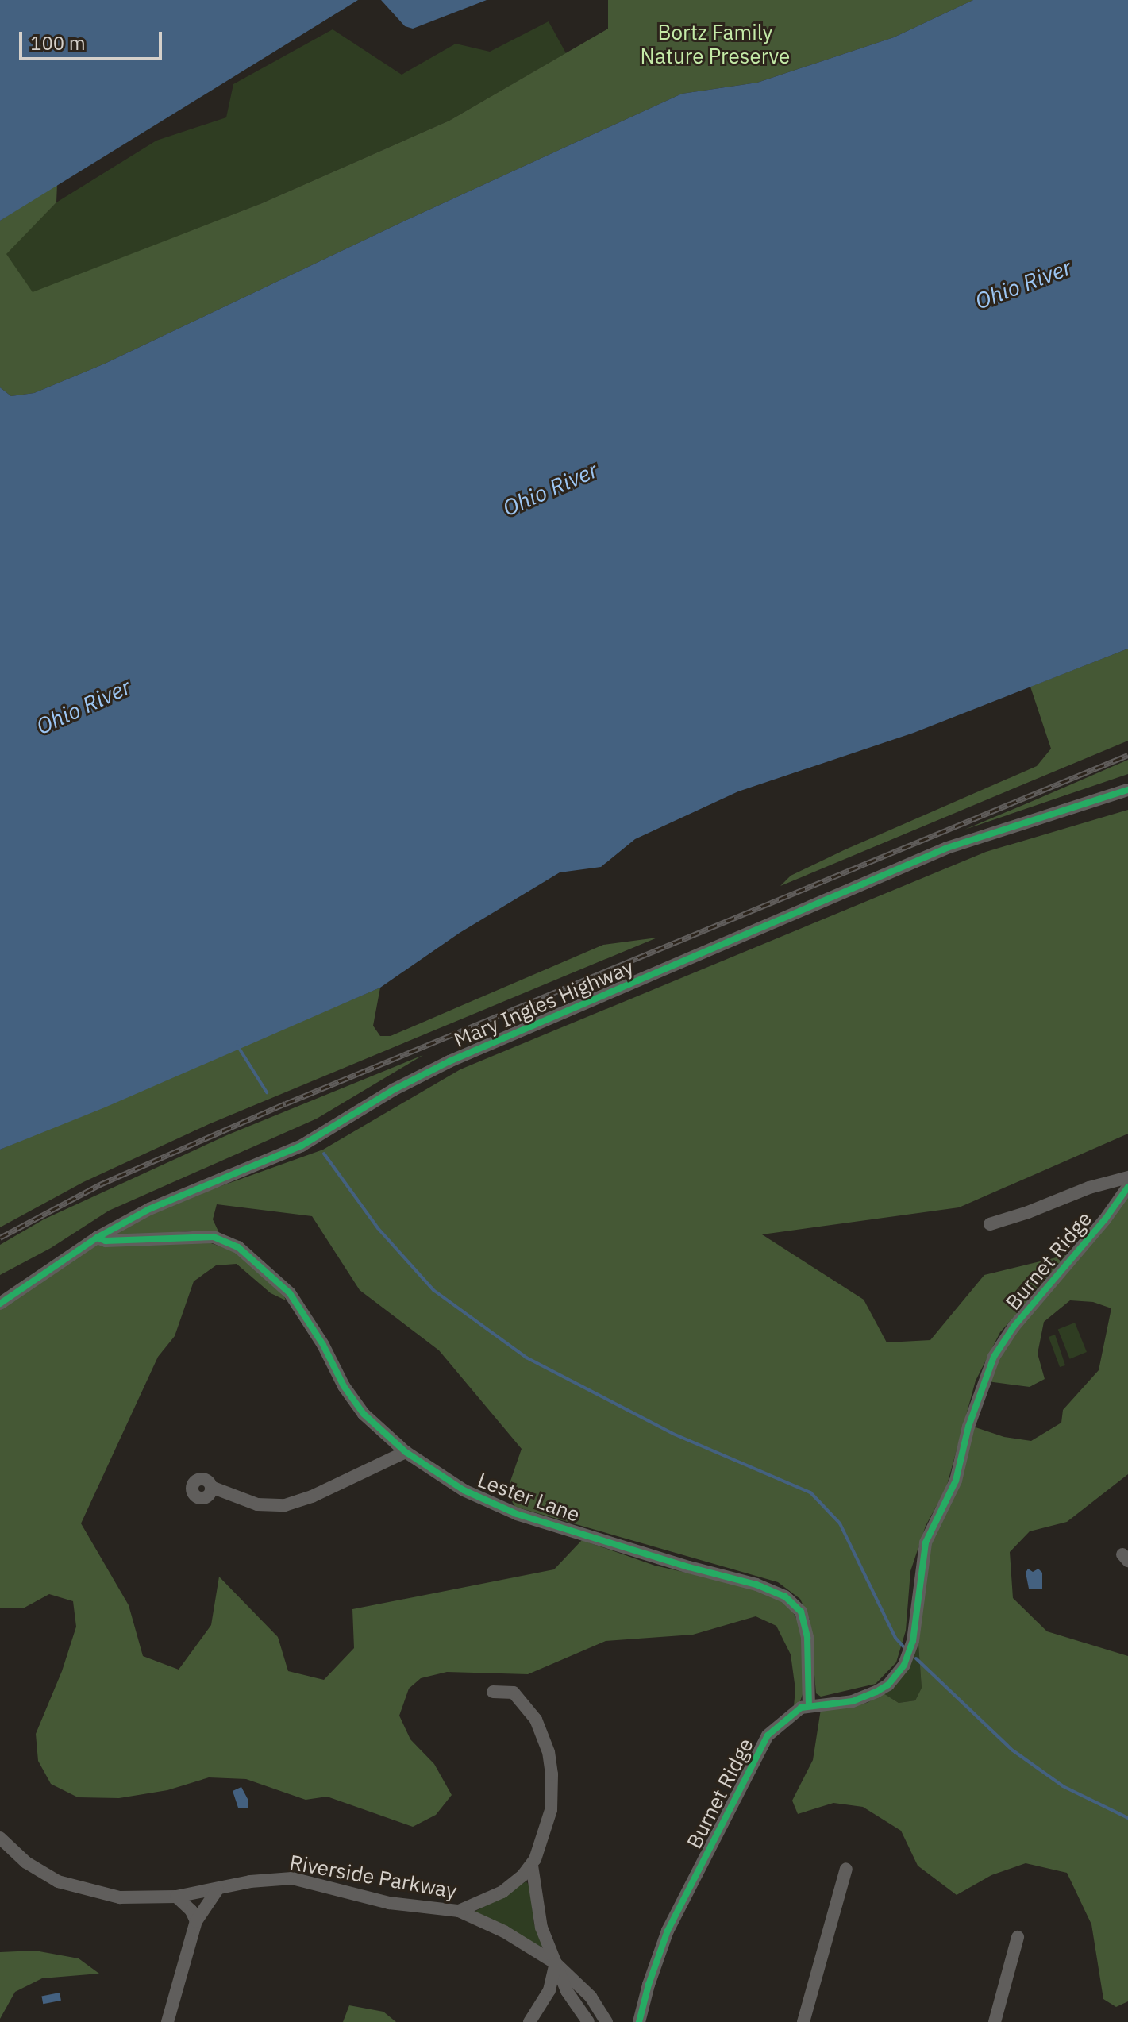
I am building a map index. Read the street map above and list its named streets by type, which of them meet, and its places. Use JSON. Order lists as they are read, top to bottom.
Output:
{
  "streets": {
    "street": [
      "Mary Ingles Highway",
      "Burnet Ridge",
      "Lester Lane",
      "Riverside Parkway"
    ]
  },
  "crossings": [
    ["Mary Ingles Highway", "Lester Lane"],
    ["Burnet Ridge", "Lester Lane"]
  ],
  "water": ["Ohio River"],
  "parks": ["Bortz Family Nature Preserve"],
  "scale_bar": "100 m"
}
